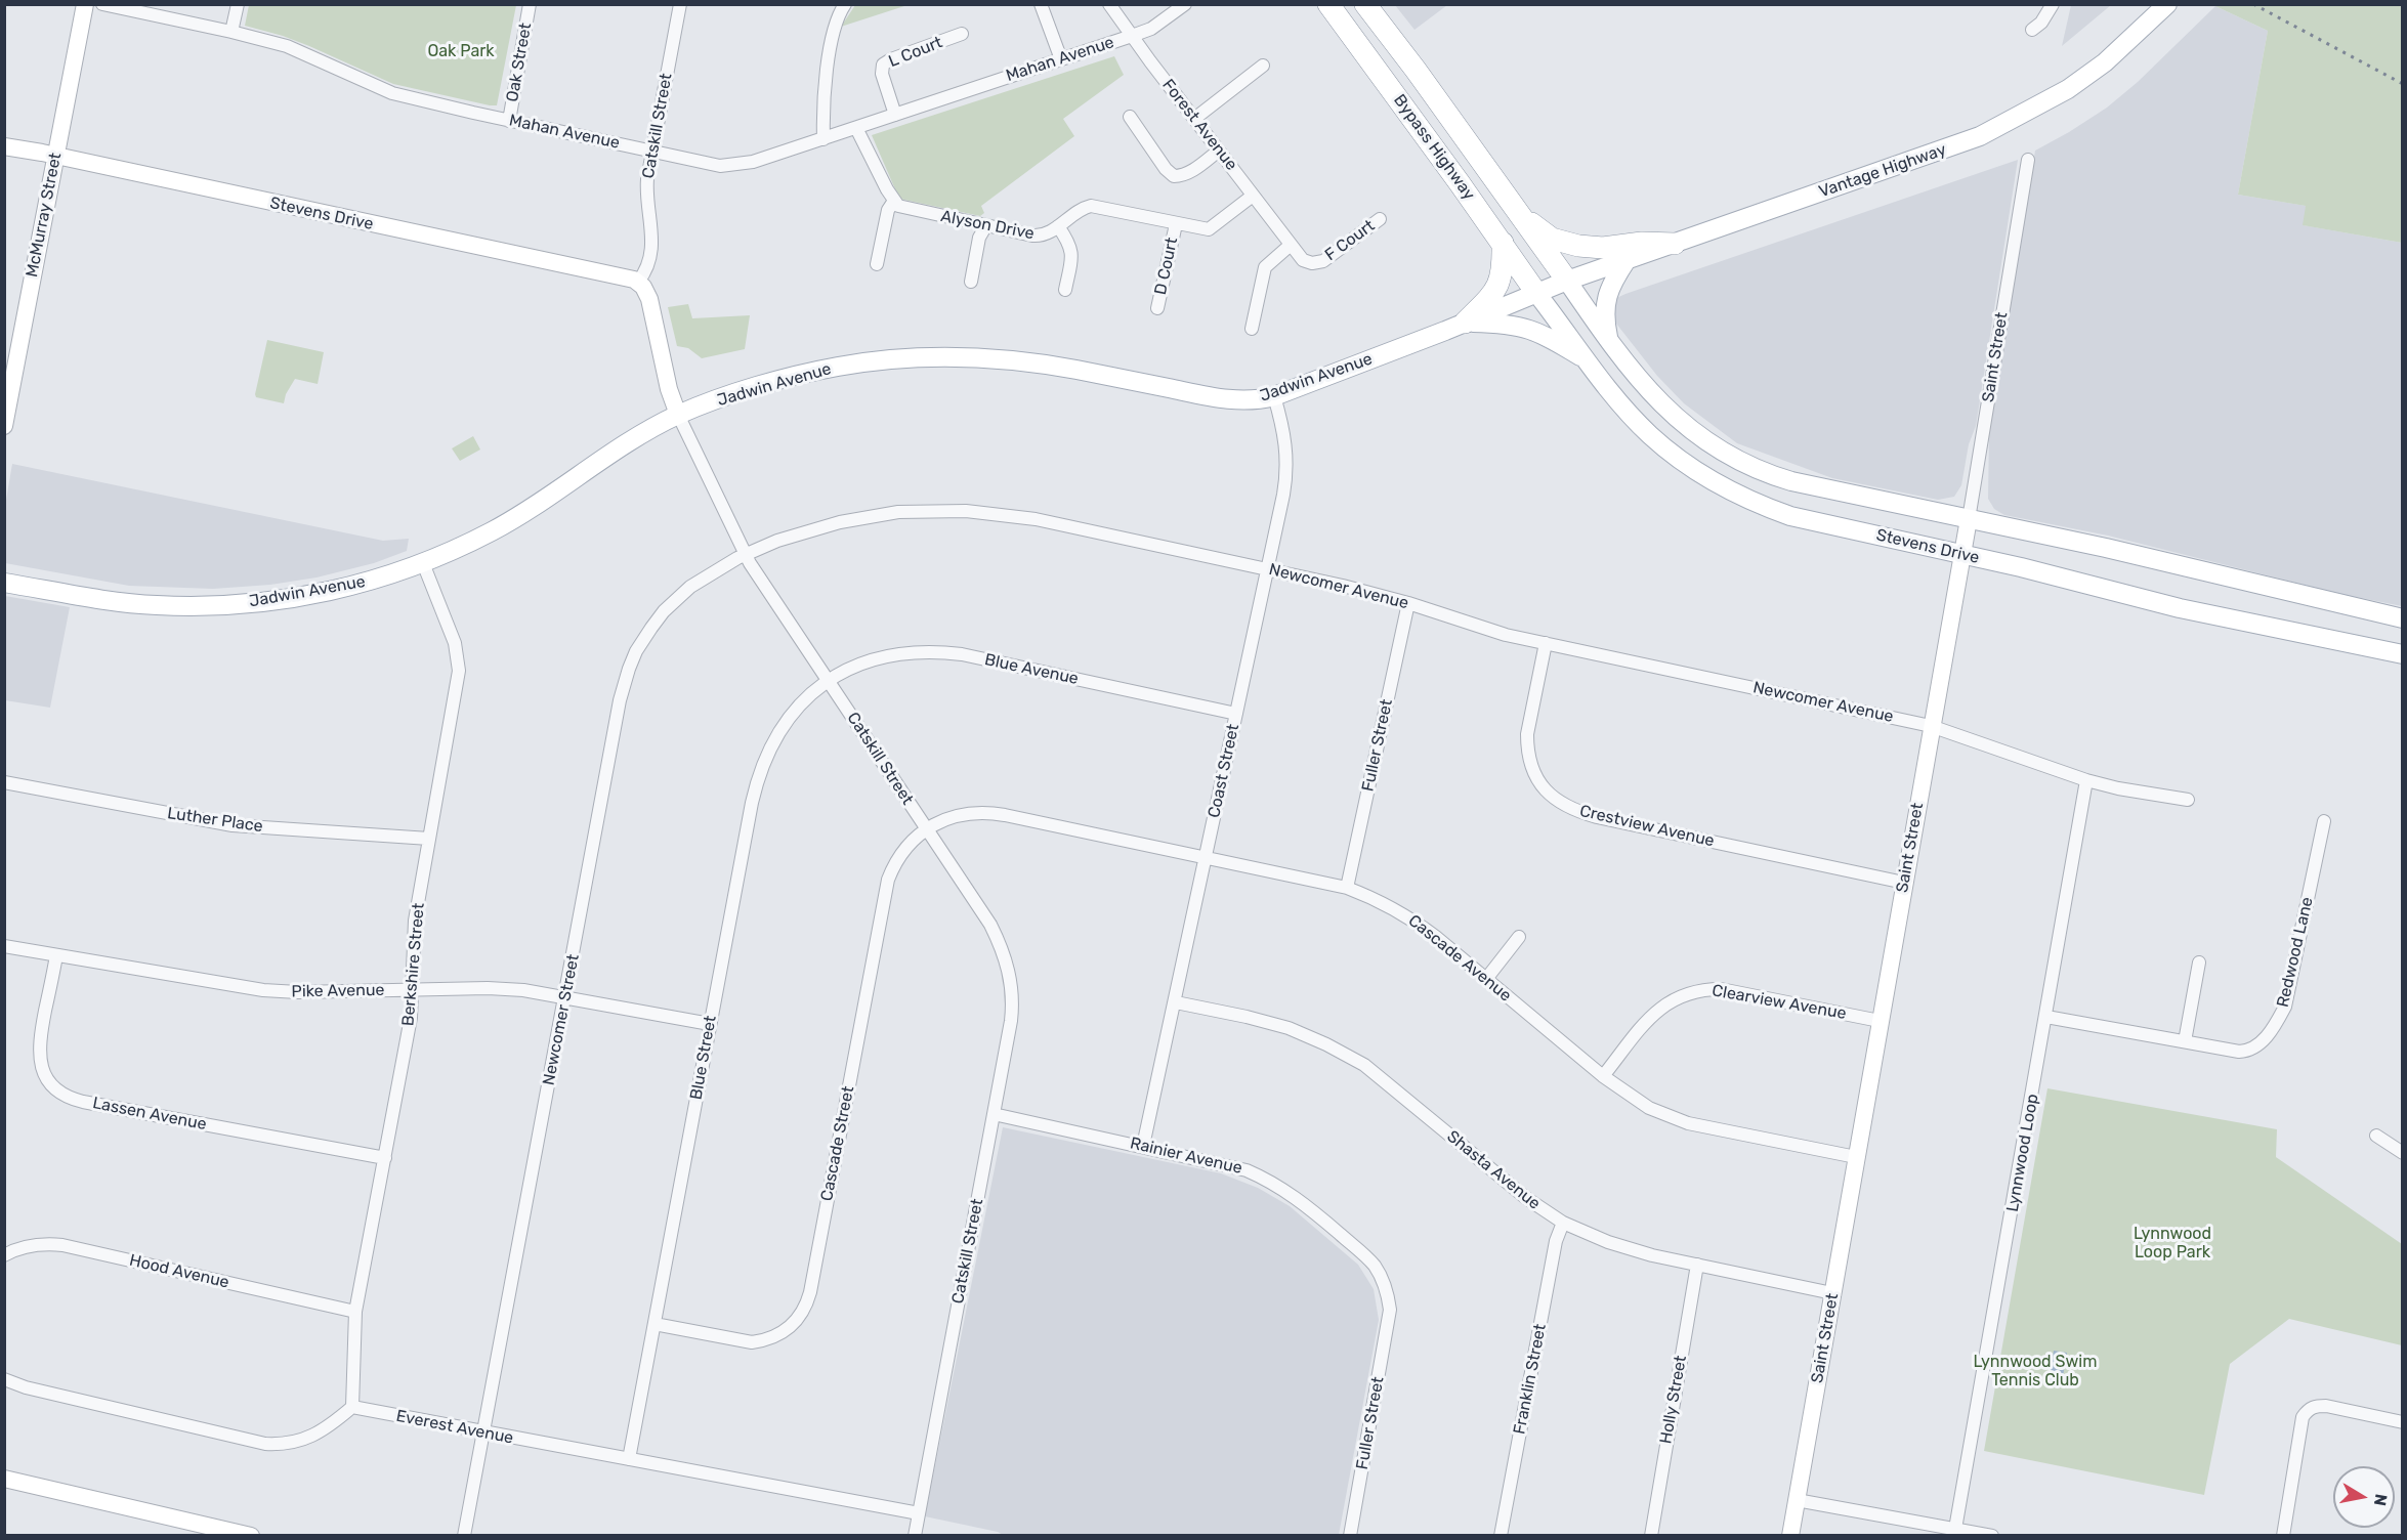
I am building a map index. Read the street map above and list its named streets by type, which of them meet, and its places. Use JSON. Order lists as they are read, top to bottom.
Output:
{
  "streets": {
    "highway": ["Bypass Highway"],
    "main road": ["Vantage Highway", "Stevens Drive", "Jadwin Avenue"],
    "street": [
      "L Court",
      "Mahan Avenue",
      "Oak Street",
      "Forest Avenue",
      "Catskill Street",
      "McMurray Street",
      "Alyson Drive",
      "F Court",
      "D Court",
      "Saint Street",
      "Newcomer Avenue",
      "Blue Avenue",
      "Fuller Street",
      "Coast Street",
      "Luther Place",
      "Crestview Avenue",
      "Redwood Lane",
      "Cascade Avenue",
      "Berkshire Street",
      "Pike Avenue",
      "Clearview Avenue",
      "Newcomer Street",
      "Blue Street",
      "Lassen Avenue",
      "Cascade Street",
      "Lynnwood Loop",
      "Rainier Avenue",
      "Shasta Avenue",
      "Hood Avenue",
      "Franklin Street",
      "Holly Street",
      "Everest Avenue"
    ]
  },
  "crossings": [
    ["L Court", "Mahan Avenue"],
    ["Mahan Avenue", "Oak Street"],
    ["Mahan Avenue", "Forest Avenue"],
    ["Mahan Avenue", "Catskill Street"],
    ["Forest Avenue", "Alyson Drive"],
    ["Forest Avenue", "F Court"],
    ["Catskill Street", "Stevens Drive"],
    ["Catskill Street", "Jadwin Avenue"],
    ["Catskill Street", "Newcomer Avenue"],
    ["Catskill Street", "Blue Avenue"],
    ["Catskill Street", "Cascade Avenue"],
    ["Catskill Street", "Newcomer Street"],
    ["Catskill Street", "Blue Street"],
    ["Catskill Street", "Cascade Street"],
    ["Catskill Street", "Rainier Avenue"],
    ["Catskill Street", "Everest Avenue"],
    ["Bypass Highway", "Vantage Highway"],
    ["Bypass Highway", "Stevens Drive"],
    ["Bypass Highway", "Jadwin Avenue"],
    ["Vantage Highway", "Stevens Drive"],
    ["Vantage Highway", "Jadwin Avenue"],
    ["Stevens Drive", "McMurray Street"],
    ["Stevens Drive", "Saint Street"],
    ["Stevens Drive", "Jadwin Avenue"],
    ["Alyson Drive", "D Court"],
    ["Saint Street", "Newcomer Avenue"],
    ["Saint Street", "Crestview Avenue"],
    ["Saint Street", "Cascade Avenue"],
    ["Saint Street", "Clearview Avenue"],
    ["Saint Street", "Shasta Avenue"],
    ["Jadwin Avenue", "Coast Street"],
    ["Jadwin Avenue", "Berkshire Street"],
    ["Newcomer Avenue", "Fuller Street"],
    ["Newcomer Avenue", "Coast Street"],
    ["Newcomer Avenue", "Crestview Avenue"],
    ["Newcomer Avenue", "Newcomer Street"],
    ["Blue Avenue", "Coast Street"],
    ["Blue Avenue", "Blue Street"],
    ["Fuller Street", "Cascade Avenue"],
    ["Fuller Street", "Rainier Avenue"],
    ["Coast Street", "Cascade Avenue"],
    ["Coast Street", "Rainier Avenue"],
    ["Coast Street", "Shasta Avenue"],
    ["Luther Place", "Berkshire Street"],
    ["Redwood Lane", "Lynnwood Loop"],
    ["Cascade Avenue", "Clearview Avenue"],
    ["Cascade Avenue", "Cascade Street"],
    ["Berkshire Street", "Pike Avenue"],
    ["Berkshire Street", "Lassen Avenue"],
    ["Berkshire Street", "Hood Avenue"],
    ["Berkshire Street", "Everest Avenue"],
    ["Pike Avenue", "Newcomer Street"],
    ["Pike Avenue", "Blue Street"],
    ["Pike Avenue", "Lassen Avenue"],
    ["Newcomer Street", "Everest Avenue"],
    ["Blue Street", "Cascade Street"],
    ["Blue Street", "Everest Avenue"],
    ["Shasta Avenue", "Franklin Street"],
    ["Shasta Avenue", "Holly Street"]
  ],
  "parks": ["Oak Park", "Lynnwood Loop Park", "Lynnwood Swim Tennis Club"],
  "north": "right"
}
